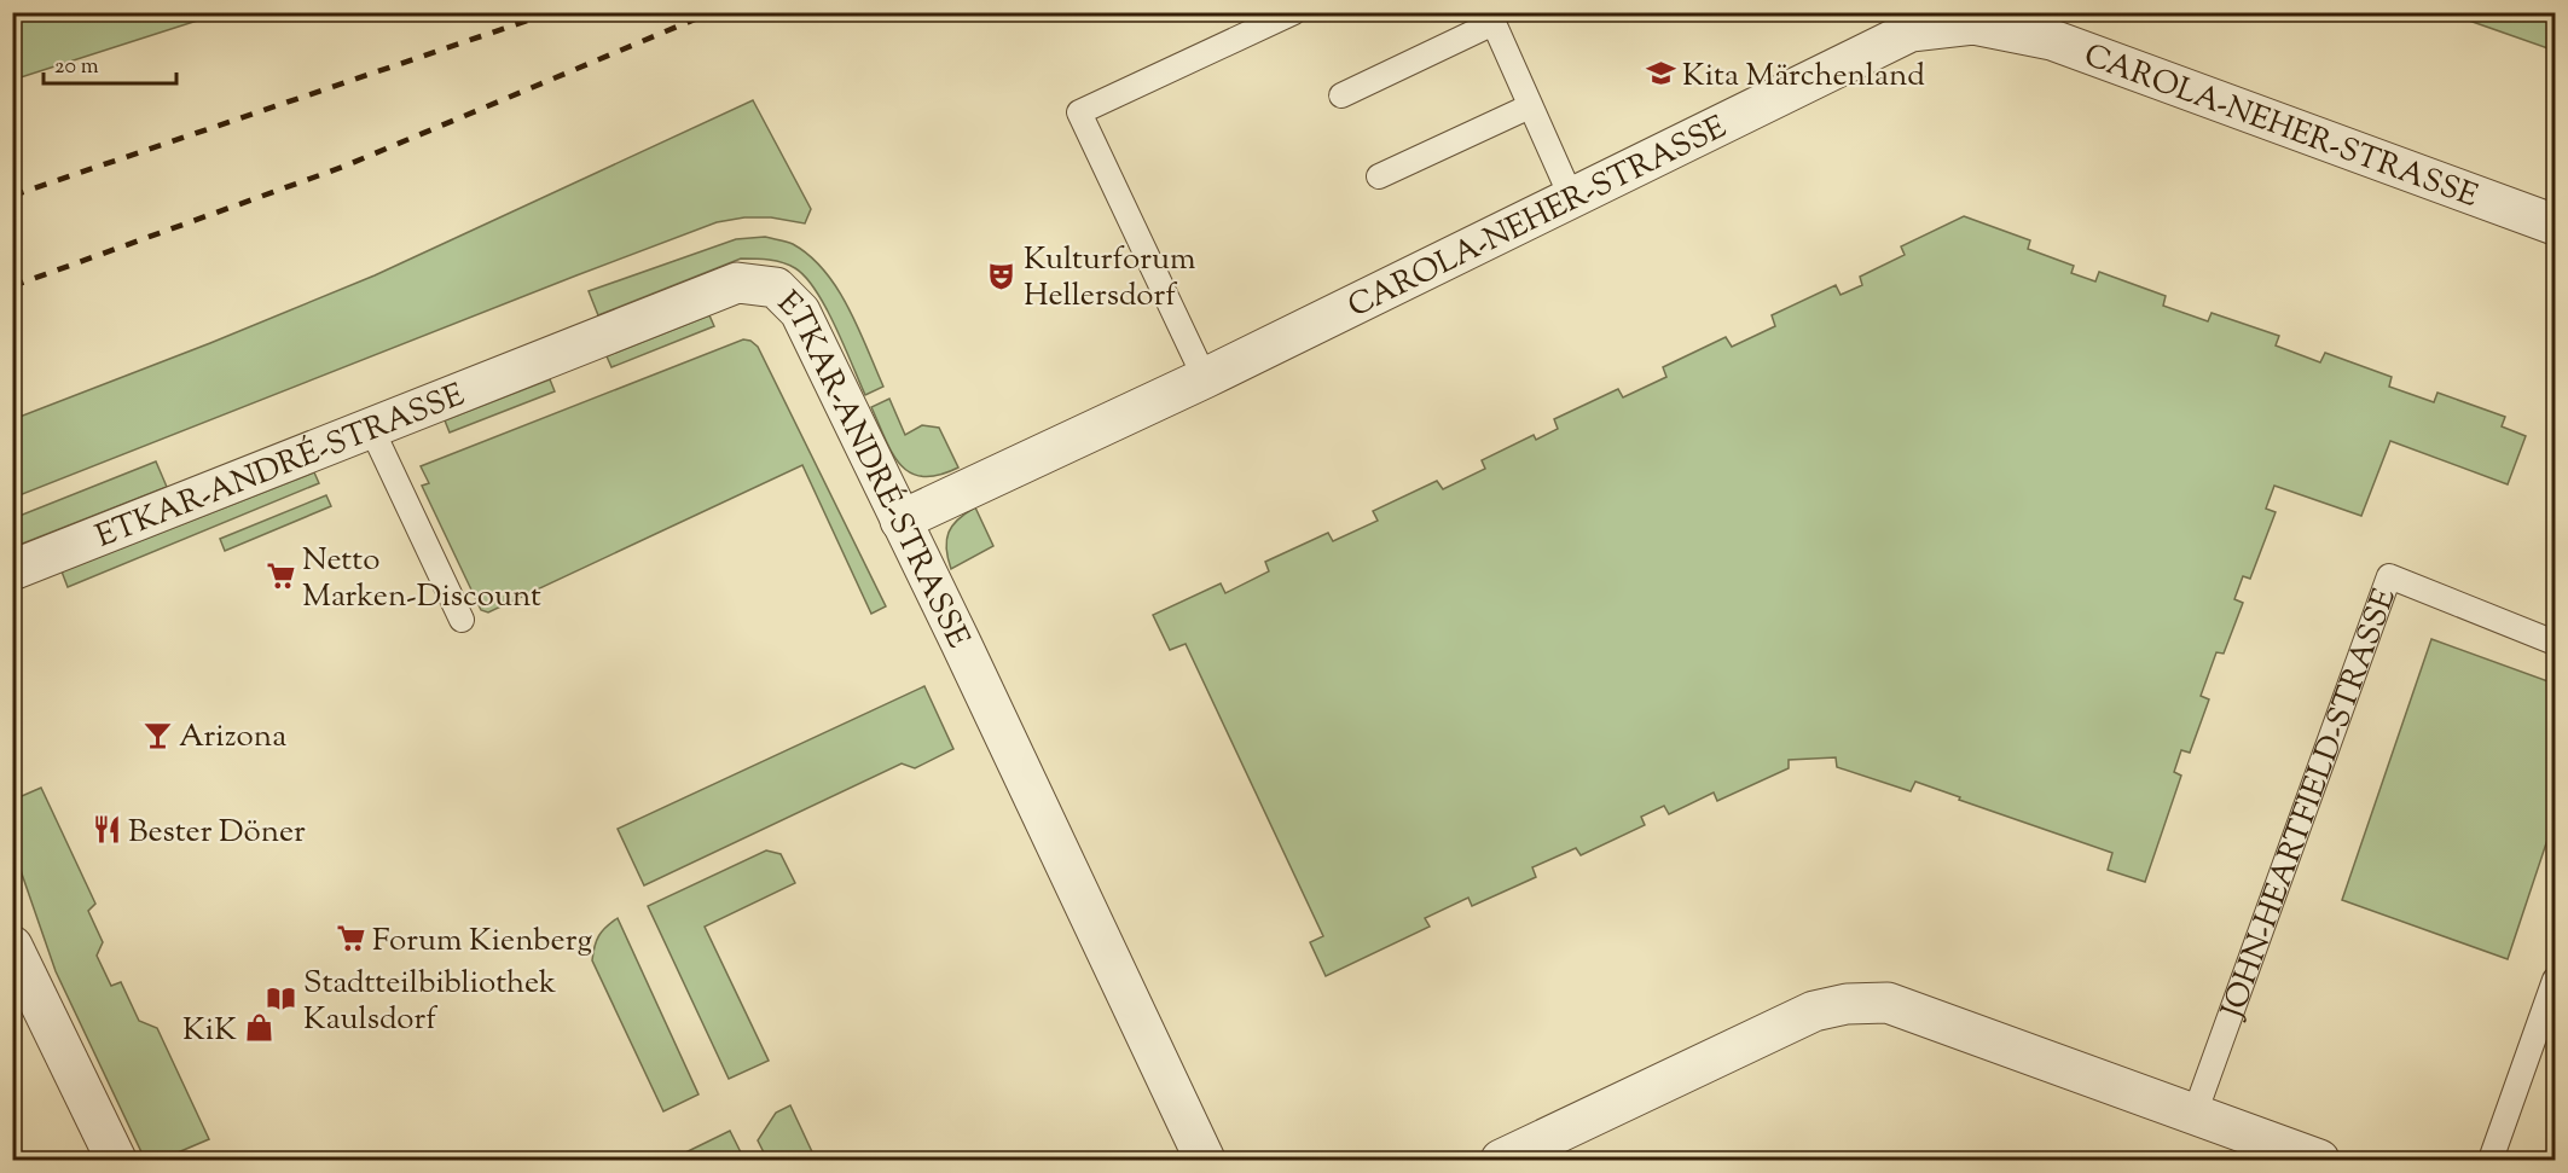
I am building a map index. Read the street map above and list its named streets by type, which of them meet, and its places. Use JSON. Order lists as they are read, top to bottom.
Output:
{
  "streets": {
    "street": ["CAROLA-NEHER-STRASSE", "ETKAR-ANDRÉ-STRASSE"],
    "lane": ["JOHN-HEARTFIELD-STRASSE"]
  },
  "crossings": [
    ["CAROLA-NEHER-STRASSE", "ETKAR-ANDRÉ-STRASSE"]
  ],
  "places": {
    "school or university": ["Kita Märchenland"],
    "theatre": ["Kulturforum Hellersdorf"],
    "supermarket": ["Netto Marken-Discount", "Forum Kienberg"],
    "bar": ["Arizona"],
    "restaurant": ["Bester Döner"],
    "library": ["Stadtteilbibliothek Kaulsdorf"],
    "shop": ["KiK"]
  },
  "scale_bar": "20 m"
}
